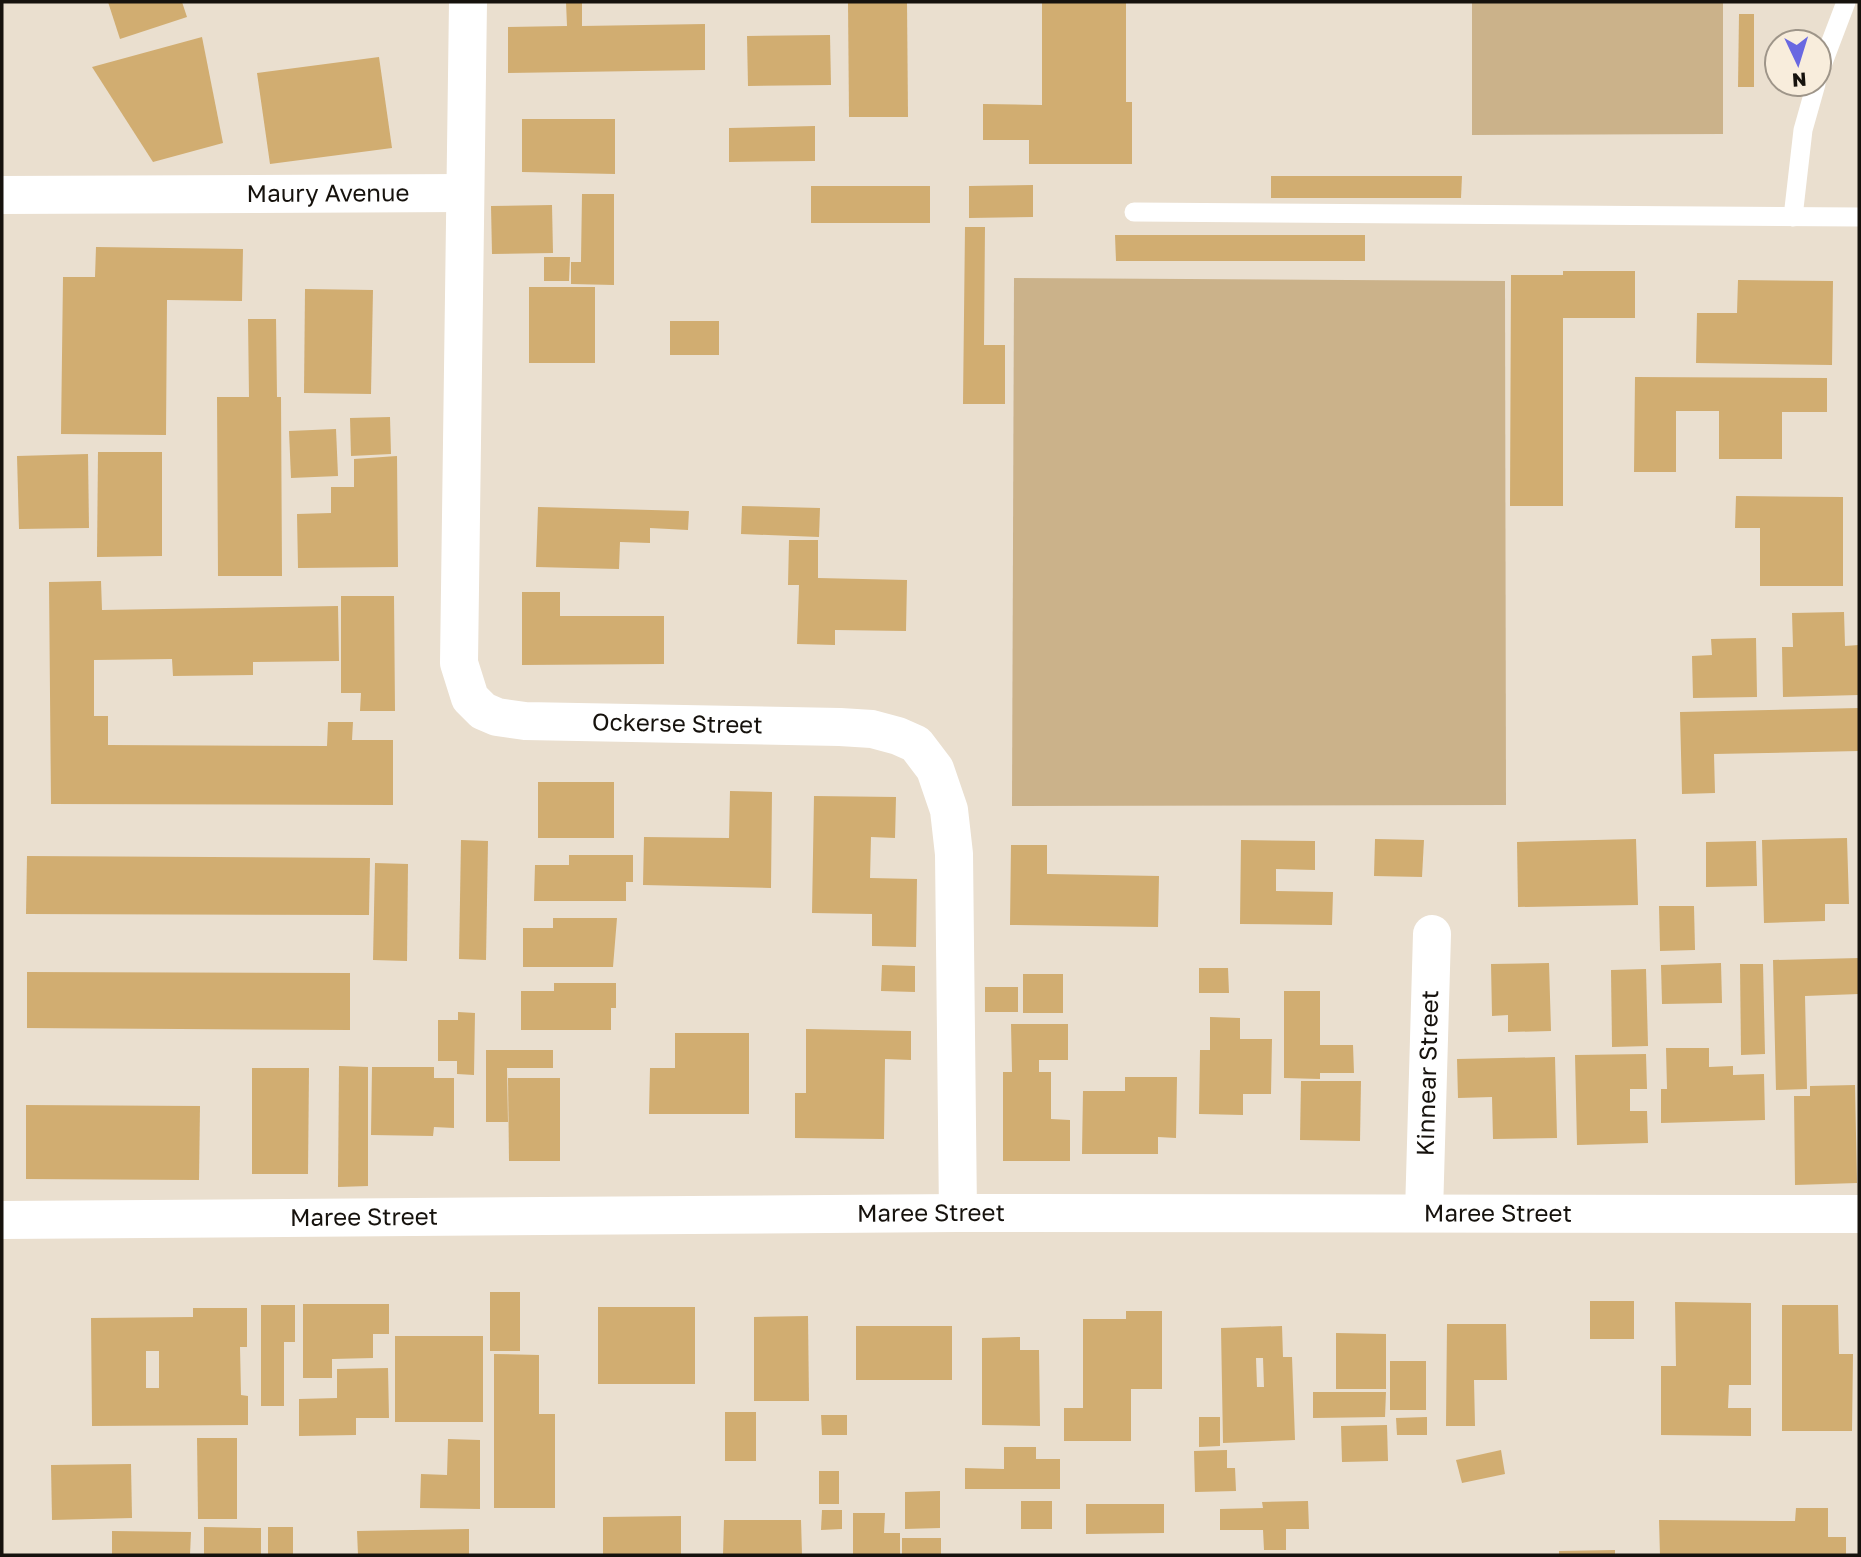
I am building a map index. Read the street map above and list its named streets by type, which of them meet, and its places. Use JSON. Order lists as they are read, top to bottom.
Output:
{
  "streets": {
    "street": [
      "Maury Avenue",
      "Ockerse Street",
      "Kinnear Street",
      "Maree Street"
    ]
  },
  "crossings": [
    ["Maury Avenue", "Ockerse Street"],
    ["Ockerse Street", "Maree Street"],
    ["Kinnear Street", "Maree Street"]
  ],
  "north": "bottom"
}
